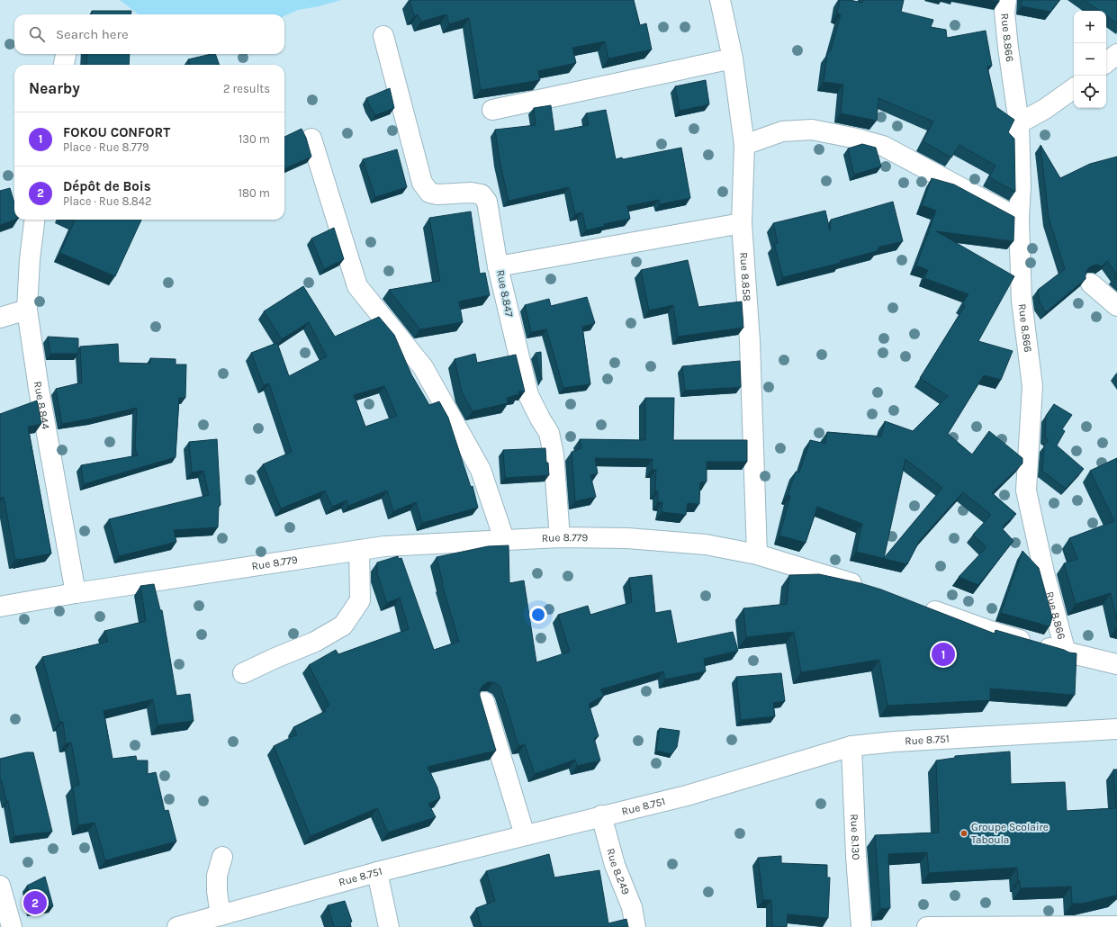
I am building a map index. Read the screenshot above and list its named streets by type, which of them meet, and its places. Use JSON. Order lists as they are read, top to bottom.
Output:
{
  "streets": {
    "street": [
      "Rue 8.866",
      "Rue 8.858",
      "Rue 8.847",
      "Rue 8.844",
      "Rue 8.779",
      "Rue 8.751",
      "Rue 8.130",
      "Rue 8.249"
    ]
  },
  "crossings": [
    ["Rue 8.858", "Rue 8.847"],
    ["Rue 8.858", "Rue 8.779"],
    ["Rue 8.847", "Rue 8.779"],
    ["Rue 8.844", "Rue 8.779"],
    ["Rue 8.751", "Rue 8.130"],
    ["Rue 8.751", "Rue 8.249"]
  ],
  "places": ["Groupe Scolaire Taboula"],
  "page": {
    "map_buttons": ["+", "−"],
    "search": "Search here",
    "heading": ["Nearby", "2 results"],
    "list": [
      {
        "mark": "1",
        "name": "FOKOU CONFORT",
        "note": "Place · Rue 8.779",
        "value": "130 m"
      },
      {
        "mark": "2",
        "name": "Dépôt de Bois",
        "note": "Place · Rue 8.842",
        "value": "180 m"
      }
    ],
    "pins": ["1", "2"]
  }
}
